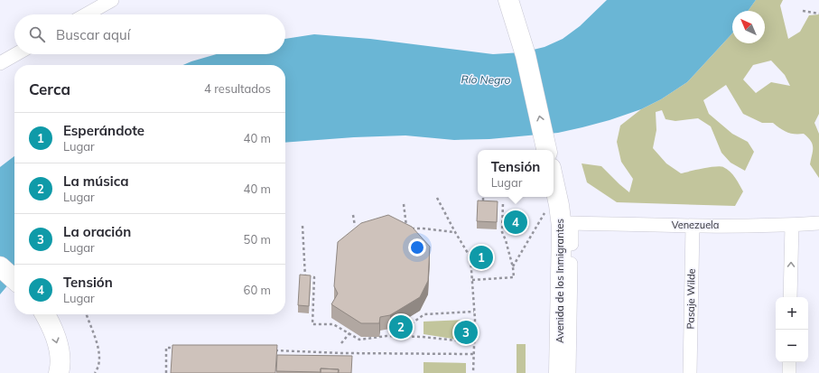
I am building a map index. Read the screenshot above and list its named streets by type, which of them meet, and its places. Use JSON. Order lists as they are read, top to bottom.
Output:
{
  "streets": {
    "main road": ["Avenida de los Inmigrantes"],
    "street": ["Venezuela", "Pasaje Wilde"]
  },
  "crossings": [
    ["Venezuela", "Avenida de los Inmigrantes"],
    ["Venezuela", "Pasaje Wilde"]
  ],
  "water": ["Río Negro"],
  "north": "top left",
  "page": {
    "search": "Buscar aquí",
    "heading": ["Cerca", "4 resultados"],
    "list": [
      {
        "mark": "1",
        "name": "Esperándote",
        "note": "Lugar",
        "value": "40 m"
      },
      {
        "mark": "2",
        "name": "La música",
        "note": "Lugar",
        "value": "40 m"
      },
      {
        "mark": "3",
        "name": "La oración",
        "note": "Lugar",
        "value": "50 m"
      },
      {
        "mark": "4",
        "name": "Tensión",
        "note": "Lugar",
        "value": "60 m"
      }
    ],
    "popup": ["Tensión", "Lugar"],
    "pins": [
      "4",
      "1",
      "2",
      "3"
    ],
    "map_buttons": ["+", "−"]
  }
}
